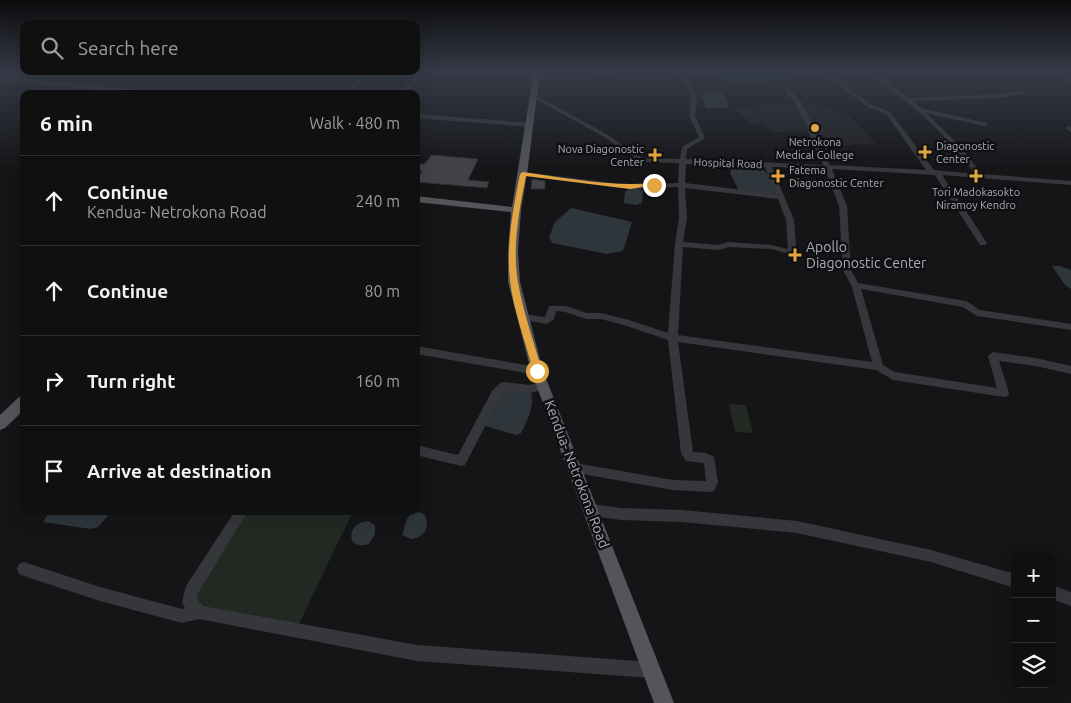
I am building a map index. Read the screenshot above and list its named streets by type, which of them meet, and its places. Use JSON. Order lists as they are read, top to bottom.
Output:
{
  "streets": {
    "main road": ["Kendua- Netrokona Road"],
    "street": ["Hospital Road"]
  },
  "places": {
    "other": ["Netrokona Medical College"],
    "health": [
      "Diagonostic Center",
      "Nova Diagonostic Center",
      "Fatema Diagonostic Center",
      "Tori Madokasokto Niramoy Kendro",
      "Apollo Diagonostic Center"
    ]
  },
  "page": {
    "search": "Search here",
    "heading": ["6 min", "Walk · 480 m"],
    "list": [
      ["Continue", "Kendua- Netrokona Road", "240 m"],
      ["Continue", "80 m"],
      ["Turn right", "160 m"],
      "Arrive at destination"
    ],
    "map_buttons": ["+", "−"]
  }
}
